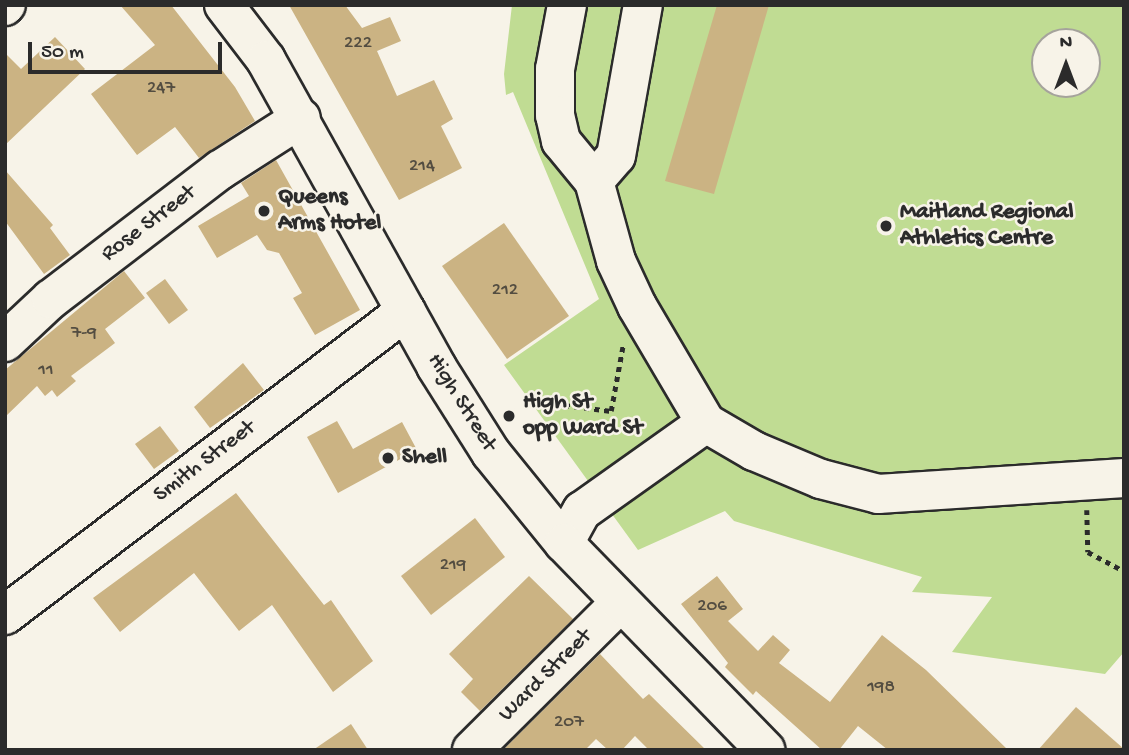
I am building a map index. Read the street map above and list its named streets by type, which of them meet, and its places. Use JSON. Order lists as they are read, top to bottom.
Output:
{
  "streets": {
    "street": [
      "Rose Street",
      "High Street",
      "Smith Street",
      "Ward Street"
    ]
  },
  "crossings": [
    ["Rose Street", "High Street"],
    ["High Street", "Smith Street"],
    ["High Street", "Ward Street"]
  ],
  "places": [
    "Queens Arms Hotel",
    "Maitland Regional Athletics Centre",
    "High St opp Ward St",
    "Shell"
  ],
  "house_numbers": [
    "222",
    "247",
    "214",
    "212",
    "7-9",
    "11",
    "219",
    "206",
    "198",
    "207"
  ],
  "scale_bar": "50 m",
  "north": "top"
}
